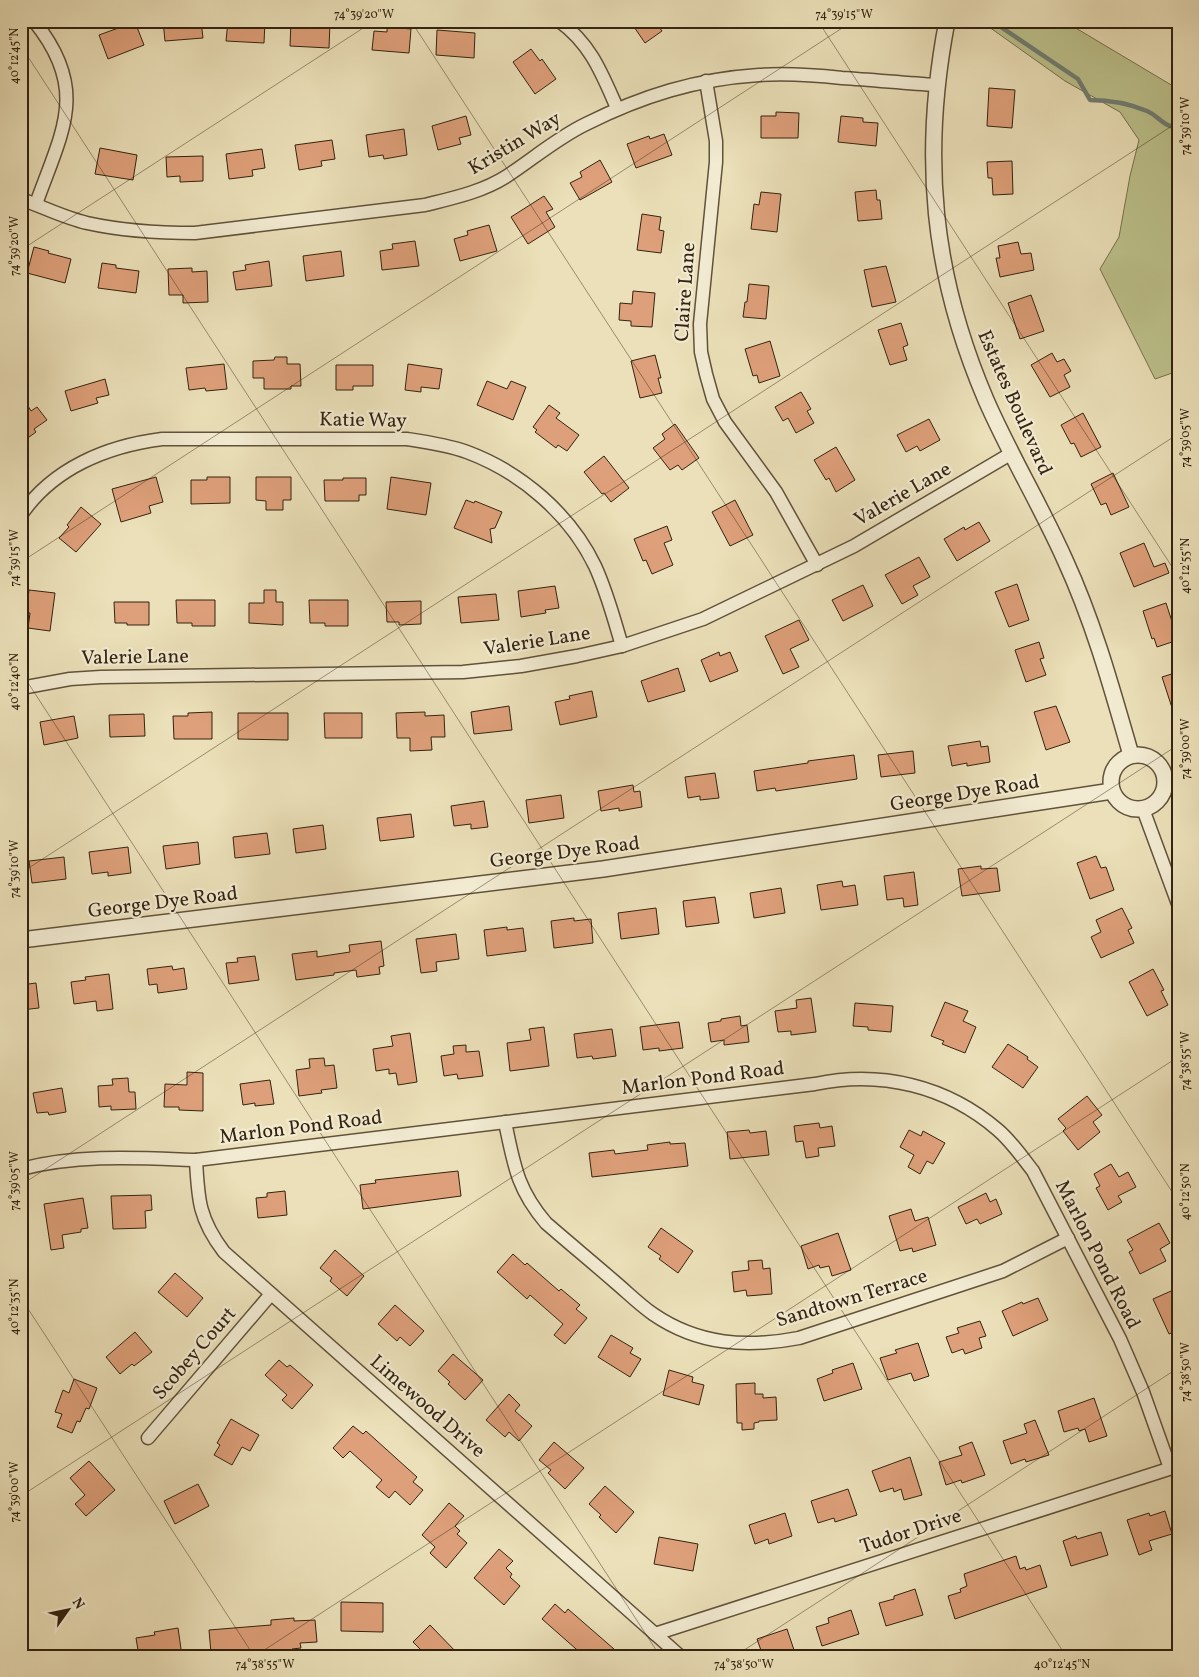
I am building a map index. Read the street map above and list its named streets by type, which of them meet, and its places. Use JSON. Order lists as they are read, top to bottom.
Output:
{
  "streets": {
    "street": [
      "Kristin Way",
      "Claire Lane",
      "Estates Boulevard",
      "Katie Way",
      "Valerie Lane",
      "George Dye Road",
      "Marlon Pond Road",
      "Sandtown Terrace",
      "Scobey Court",
      "Limewood Drive",
      "Tudor Drive"
    ]
  },
  "crossings": [
    ["Kristin Way", "Claire Lane"],
    ["Kristin Way", "Estates Boulevard"],
    ["Claire Lane", "Valerie Lane"],
    ["Estates Boulevard", "Valerie Lane"],
    ["Estates Boulevard", "George Dye Road"],
    ["Katie Way", "Valerie Lane"],
    ["Marlon Pond Road", "Sandtown Terrace"],
    ["Marlon Pond Road", "Limewood Drive"],
    ["Marlon Pond Road", "Tudor Drive"],
    ["Scobey Court", "Limewood Drive"],
    ["Limewood Drive", "Tudor Drive"]
  ],
  "north": "top right",
  "coordinates": [
    "74°39'20\"W",
    "74°39'15\"W",
    "40°12'45\"N",
    "74°39'10\"W",
    "74°39'05\"W",
    "40°12'55\"N",
    "40°12'40\"N",
    "74°39'00\"W",
    "74°38'55\"W",
    "40°12'50\"N",
    "40°12'35\"N",
    "74°38'50\"W"
  ]
}
